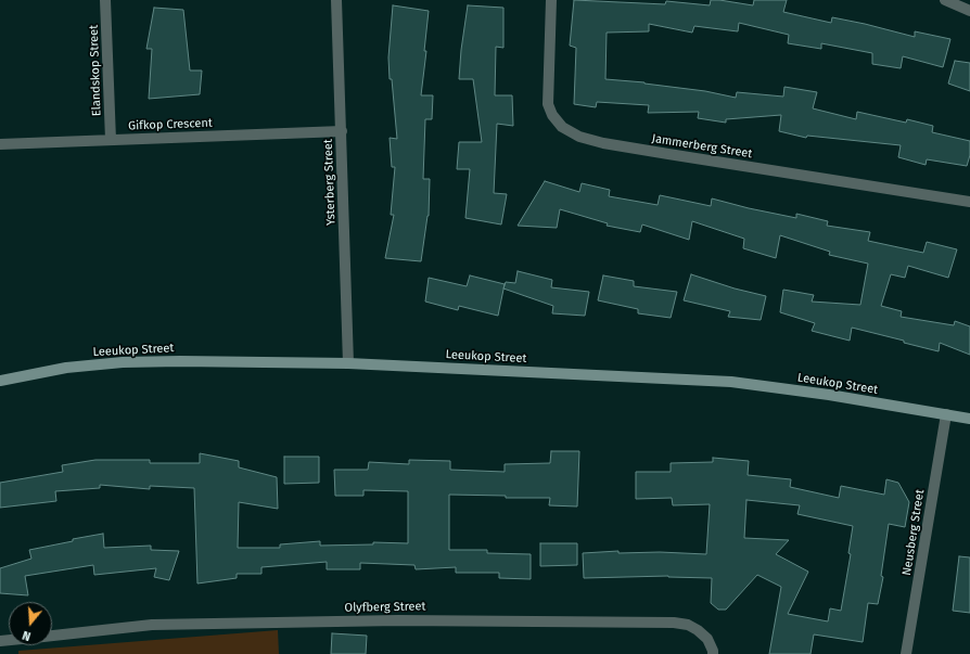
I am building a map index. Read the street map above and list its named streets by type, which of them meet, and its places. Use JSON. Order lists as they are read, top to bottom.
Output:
{
  "streets": {
    "street": [
      "Elandskop Street",
      "Gifkop Crescent",
      "Jammerberg Street",
      "Ysterberg Street",
      "Leeukop Street",
      "Neusberg Street",
      "Olyfberg Street"
    ]
  },
  "crossings": [
    ["Elandskop Street", "Gifkop Crescent"],
    ["Gifkop Crescent", "Ysterberg Street"],
    ["Ysterberg Street", "Leeukop Street"],
    ["Leeukop Street", "Neusberg Street"]
  ],
  "north": "bottom"
}
